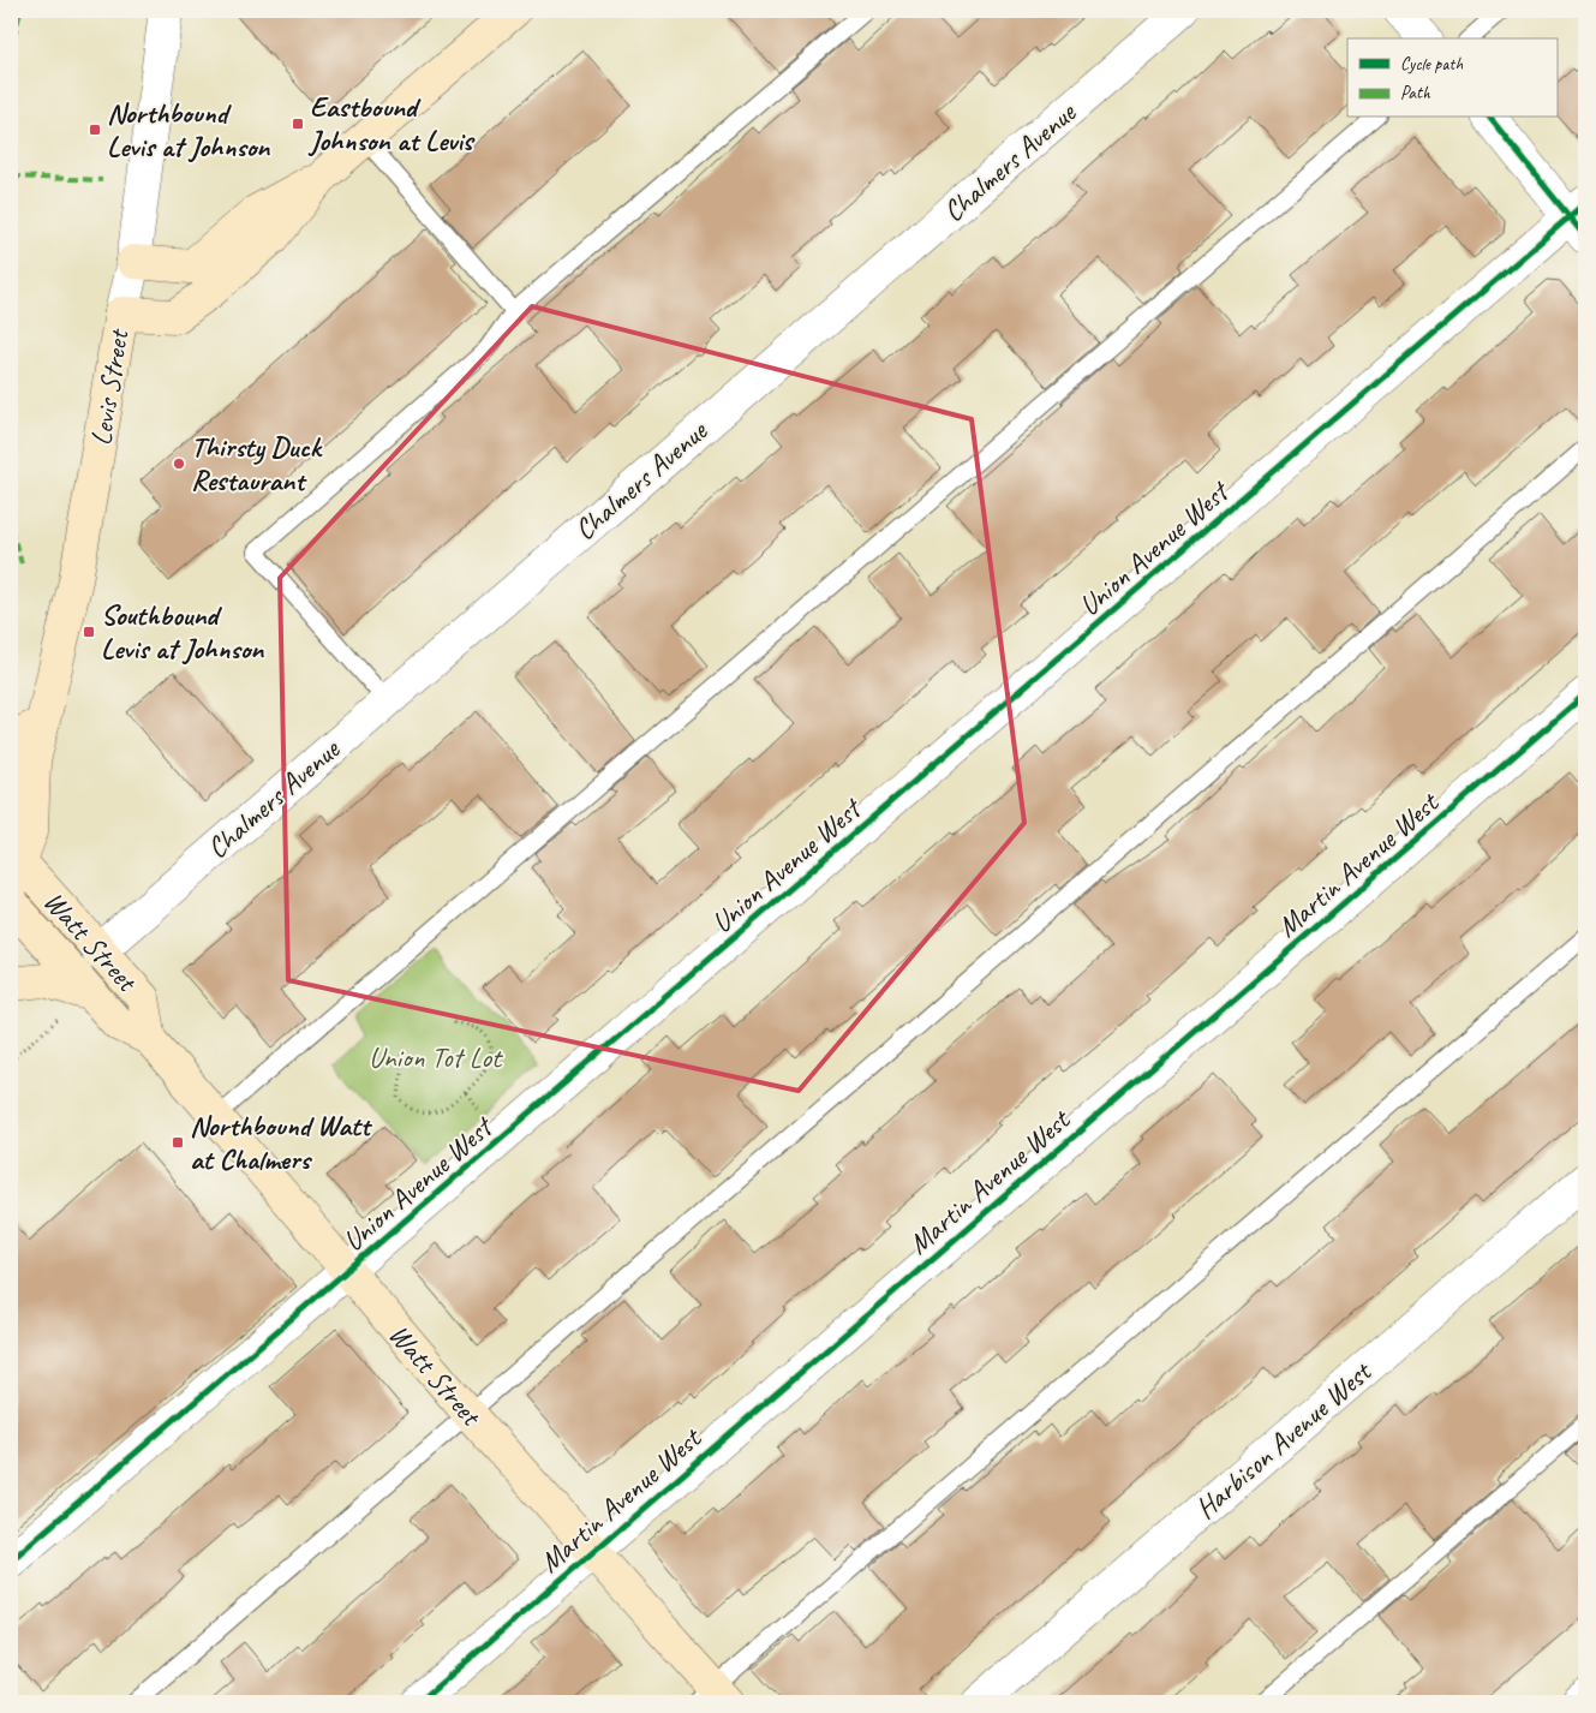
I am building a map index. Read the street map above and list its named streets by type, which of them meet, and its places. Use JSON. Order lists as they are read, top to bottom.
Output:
{
  "streets": {
    "main road": ["Levis Street", "Watt Street"],
    "street": [
      "Chalmers Avenue",
      "Union Avenue West",
      "Martin Avenue West",
      "Harbison Avenue West"
    ]
  },
  "crossings": [
    ["Chalmers Avenue", "Watt Street"],
    ["Levis Street", "Watt Street"],
    ["Union Avenue West", "Watt Street"],
    ["Martin Avenue West", "Watt Street"]
  ],
  "parks": ["Union Tot Lot"],
  "places": {
    "transit": [
      "Eastbound Johnson at Levis",
      "Northbound Levis at Johnson",
      "Southbound Levis at Johnson",
      "Northbound Watt at Chalmers"
    ],
    "other": ["Thirsty Duck Restaurant"]
  },
  "legend": ["Cycle path", "Path"]
}
